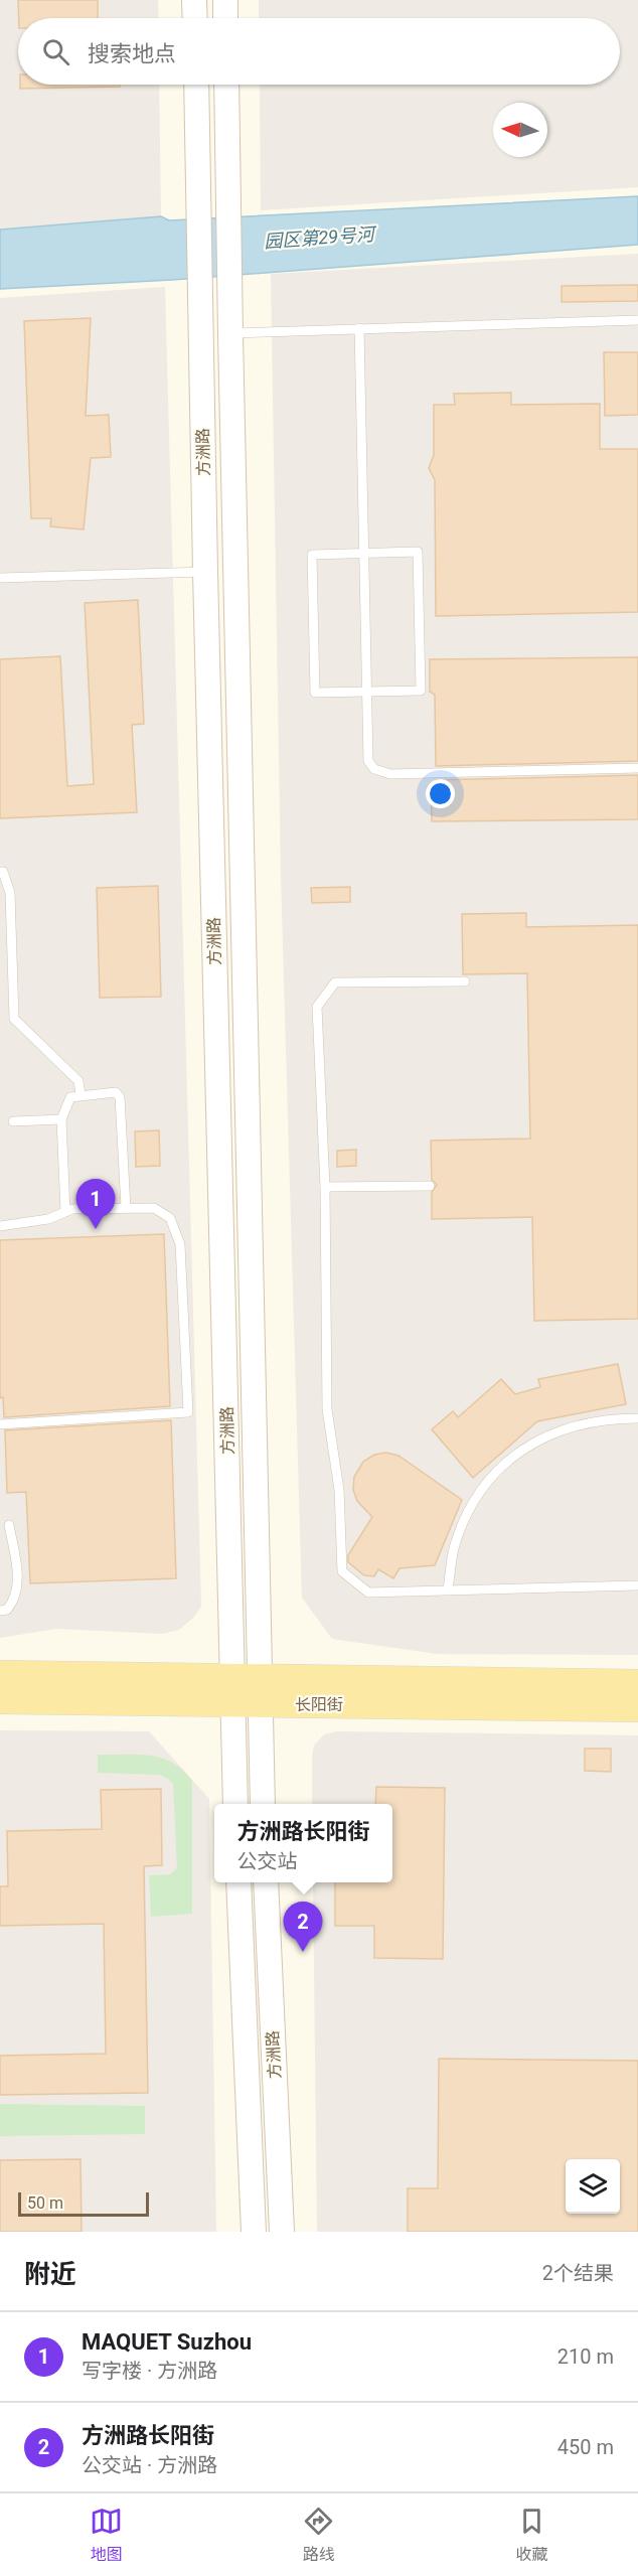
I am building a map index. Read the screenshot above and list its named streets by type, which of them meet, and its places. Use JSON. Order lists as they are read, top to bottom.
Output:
{
  "streets": {
    "main road": ["方洲路", "长阳街"]
  },
  "crossings": [
    ["方洲路", "长阳街"]
  ],
  "water": ["园区第29号河"],
  "scale_bar": "50 m",
  "north": "left",
  "page": {
    "search": "搜索地点",
    "pins": ["1", "2"],
    "popup": ["方洲路长阳街", "公交站"],
    "scale": "50 m",
    "heading": ["附近", "2个结果"],
    "list": [
      {
        "mark": "1",
        "name": "MAQUET Suzhou",
        "note": "写字楼 · 方洲路",
        "value": "210 m"
      },
      {
        "mark": "2",
        "name": "方洲路长阳街",
        "note": "公交站 · 方洲路",
        "value": "450 m"
      }
    ],
    "nav": ["地图", "路线", "收藏"]
  }
}
